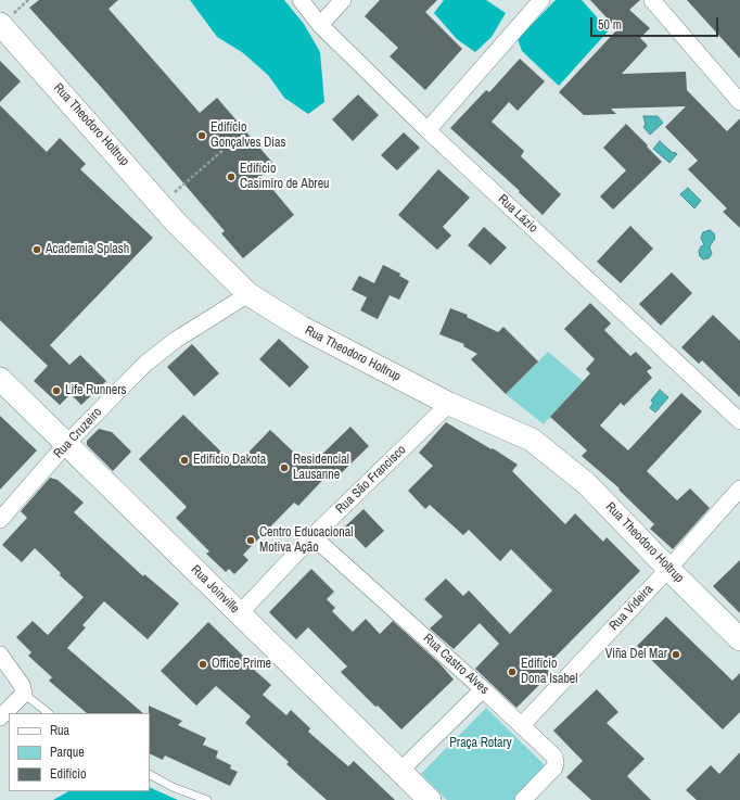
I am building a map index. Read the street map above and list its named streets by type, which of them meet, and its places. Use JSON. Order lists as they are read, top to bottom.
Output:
{
  "streets": {
    "main road": ["Rua Theodoro Holtrup", "Rua Joinville"],
    "street": [
      "Rua Lázio",
      "Rua Cruzeiro",
      "Rua São Francisco",
      "Rua Videira",
      "Rua Castro Alves"
    ]
  },
  "crossings": [
    ["Rua Theodoro Holtrup", "Rua Cruzeiro"],
    ["Rua Theodoro Holtrup", "Rua São Francisco"],
    ["Rua Theodoro Holtrup", "Rua Videira"],
    ["Rua Cruzeiro", "Rua Joinville"],
    ["Rua São Francisco", "Rua Joinville"],
    ["Rua São Francisco", "Rua Castro Alves"],
    ["Rua Videira", "Rua Castro Alves"]
  ],
  "parks": ["Praça Rotary"],
  "places": [
    "Edifício Gonçalves Dias",
    "Edifício Casimiro de Abreu",
    "Academia Splash",
    "Life Runners",
    "Edifício Dakota",
    "Residencial Lausanne",
    "Centro Educacional Motiva Ação",
    "Viña Del Mar",
    "Office Prime",
    "Edifício Dona Isabel"
  ],
  "legend": ["Rua", "Parque", "Edifício"],
  "scale_bar": "50 m"
}
